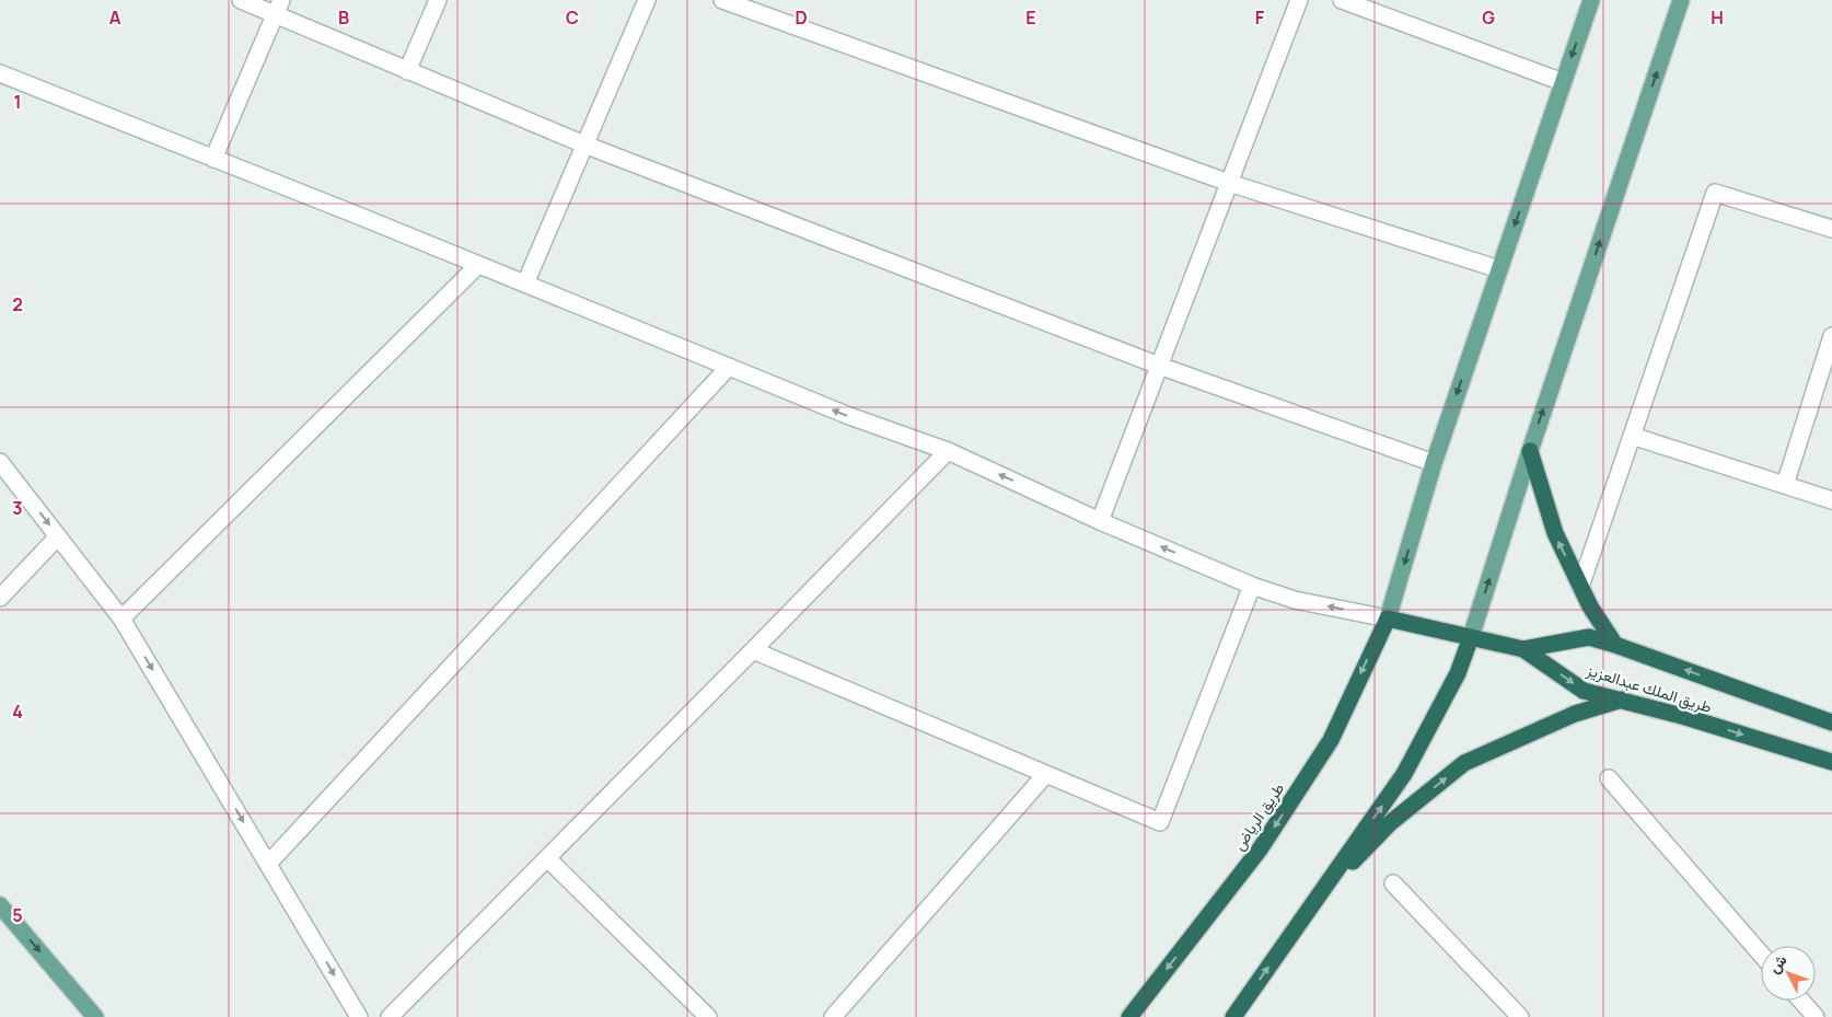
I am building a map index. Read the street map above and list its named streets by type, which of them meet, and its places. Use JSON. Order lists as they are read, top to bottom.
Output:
{
  "streets": {
    "highway": ["طريق الملك عبدالعزيز", "طريق الرياض"]
  },
  "north": "top left",
  "grid": {
    "columns": [
      "A",
      "B",
      "C",
      "D",
      "E",
      "F",
      "G",
      "H"
    ],
    "rows": [
      "1",
      "2",
      "3",
      "4",
      "5"
    ]
  }
}
